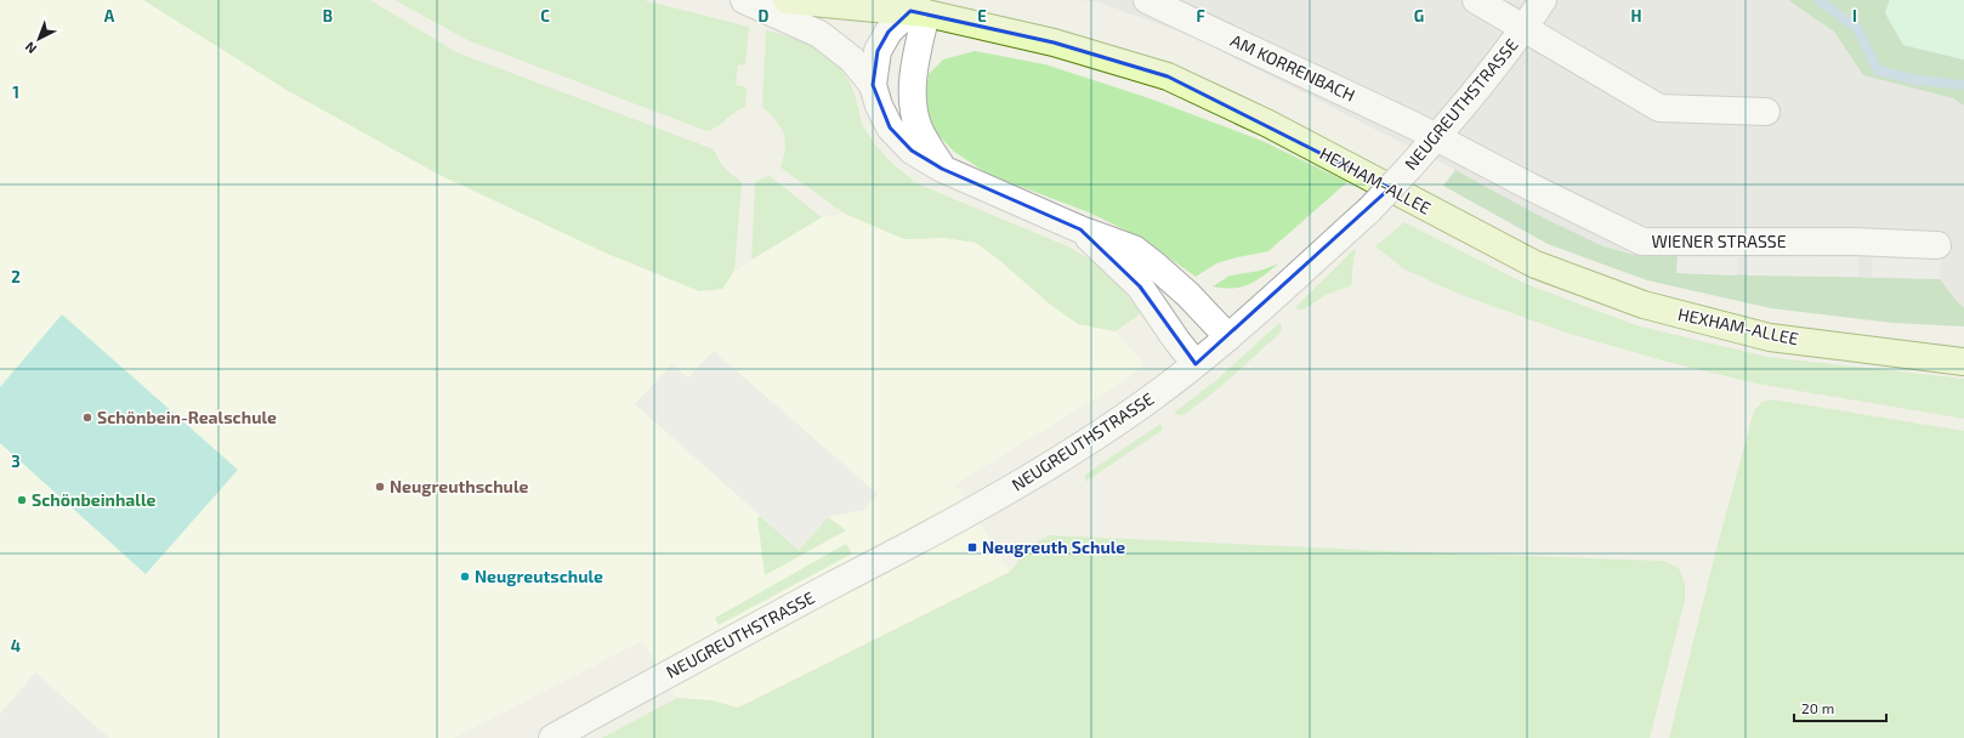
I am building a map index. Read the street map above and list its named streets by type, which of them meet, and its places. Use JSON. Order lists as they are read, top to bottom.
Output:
{
  "streets": {
    "main road": ["HEXHAM-ALLEE"],
    "street": ["AM KORRENBACH", "NEUGREUTHSTRASSE", "WIENER STRASSE"]
  },
  "crossings": [
    ["AM KORRENBACH", "NEUGREUTHSTRASSE"],
    ["AM KORRENBACH", "WIENER STRASSE"],
    ["NEUGREUTHSTRASSE", "WIENER STRASSE"]
  ],
  "places": {
    "other": [
      "Schönbein-Realschule",
      "Neugreuthschule",
      "Schönbeinhalle",
      "Neugreutschule"
    ],
    "transit": ["Neugreuth Schule"]
  },
  "scale_bar": "20 m",
  "north": "bottom left",
  "grid": {
    "columns": [
      "A",
      "B",
      "C",
      "D",
      "E",
      "F",
      "G",
      "H",
      "I"
    ],
    "rows": [
      "1",
      "2",
      "3",
      "4"
    ]
  }
}
